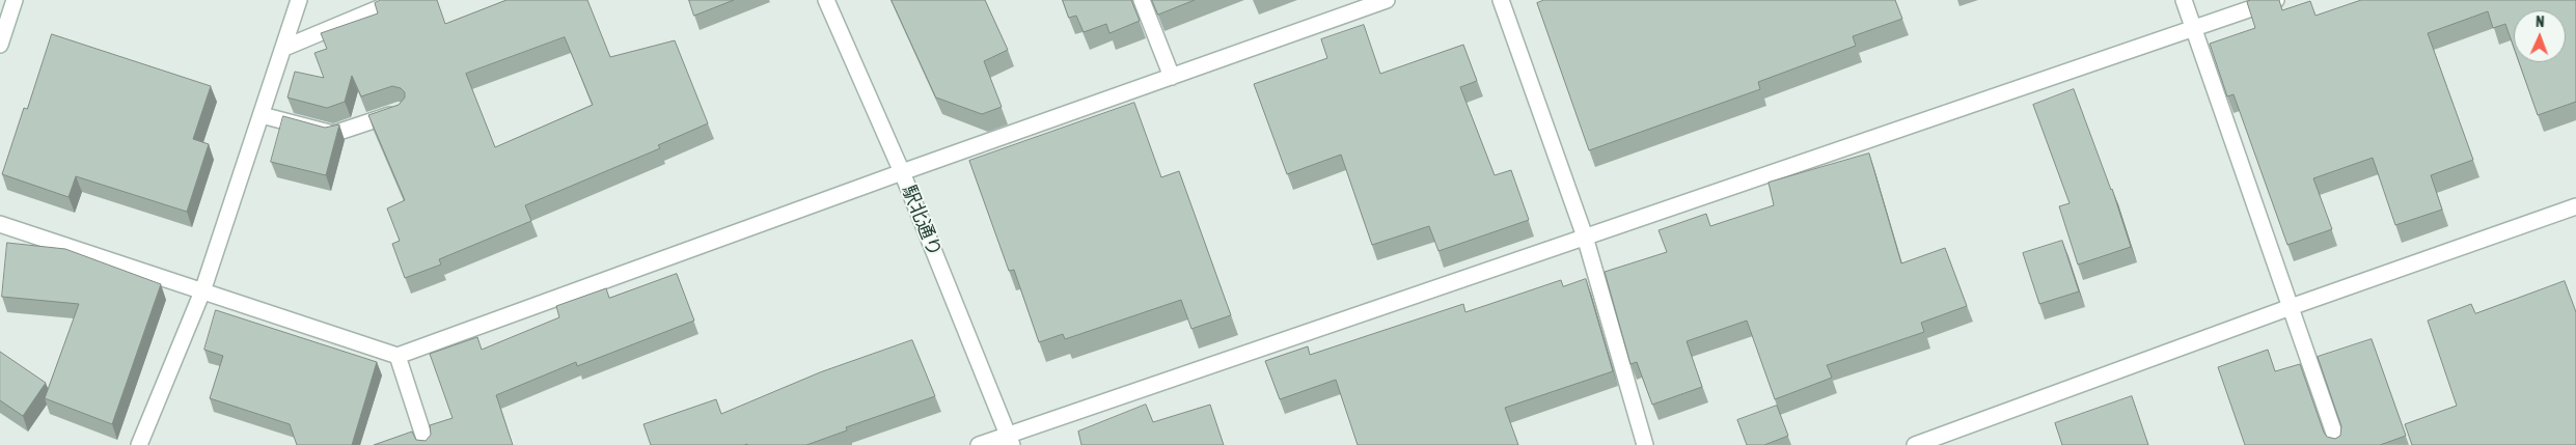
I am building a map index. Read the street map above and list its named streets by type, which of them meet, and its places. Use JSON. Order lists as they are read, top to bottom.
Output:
{
  "streets": {
    "street": ["駅北通り"]
  },
  "north": "top"
}
